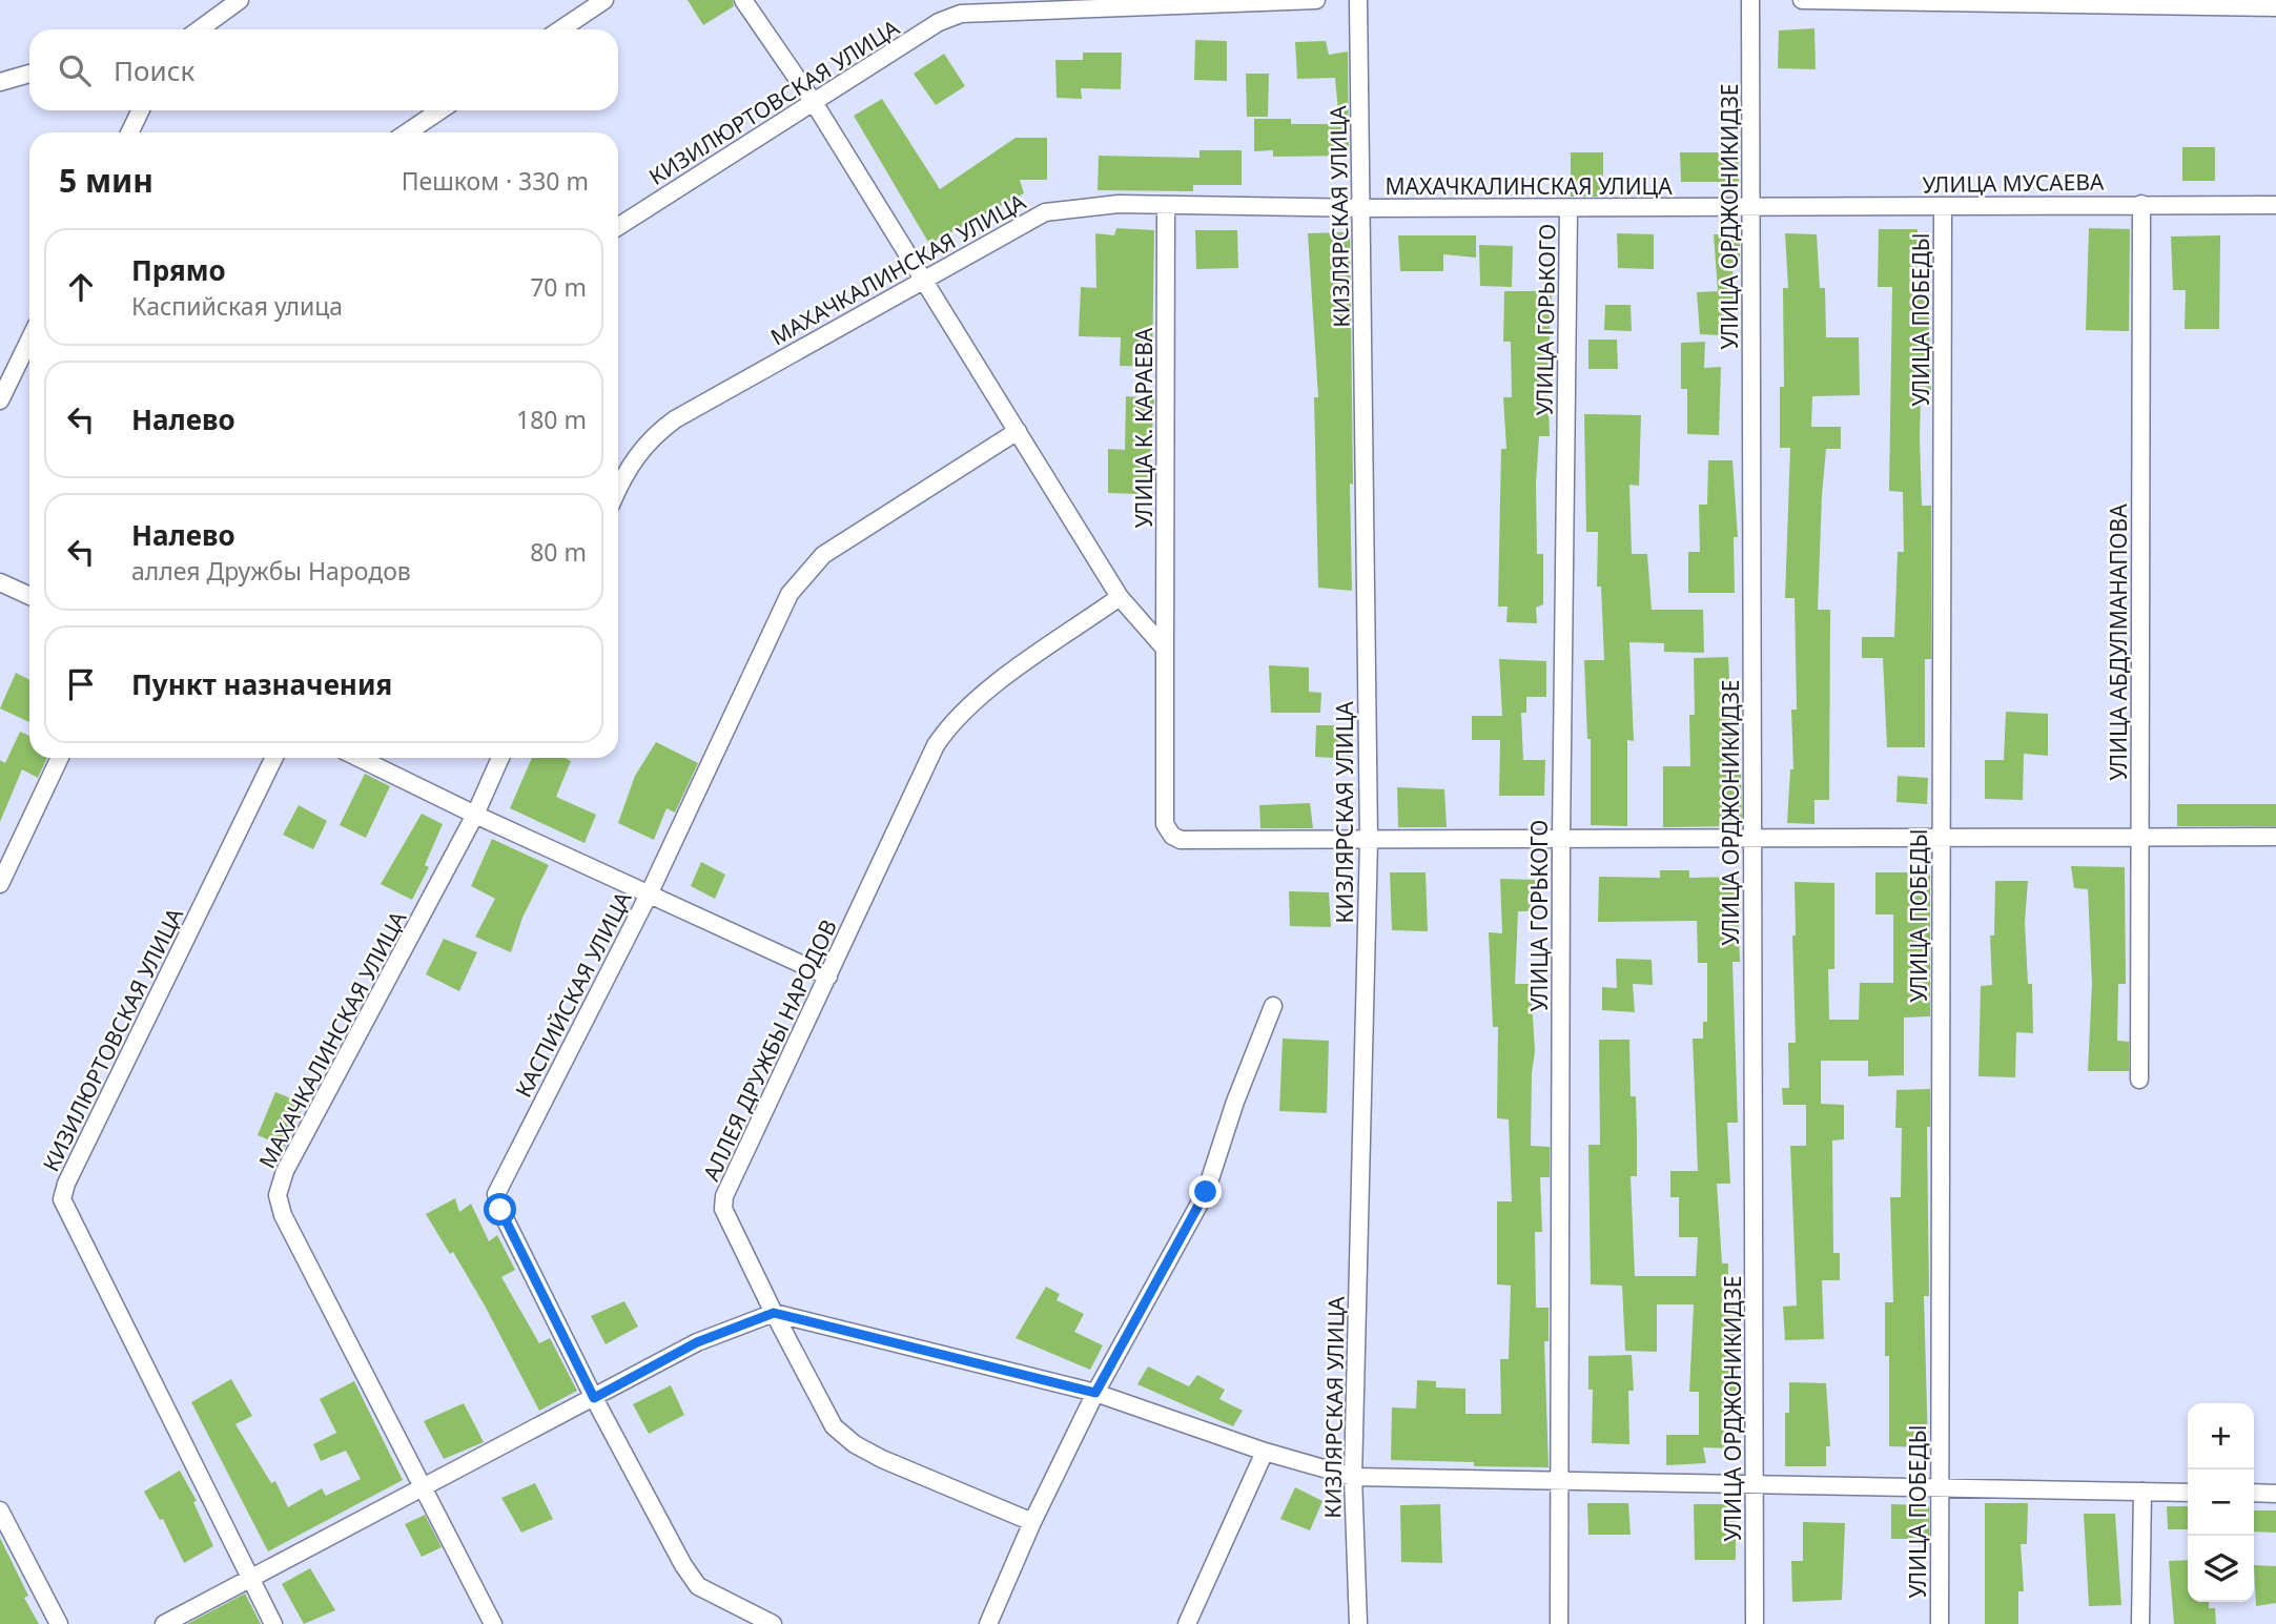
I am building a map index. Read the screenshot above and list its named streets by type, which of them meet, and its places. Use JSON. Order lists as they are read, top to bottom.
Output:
{
  "streets": {
    "street": [
      "КИЗИЛЮРТОВСКАЯ УЛИЦА",
      "УЛИЦА МУСАЕВА",
      "МАХАЧКАЛИНСКАЯ УЛИЦА",
      "КИЗЛЯРСКАЯ УЛИЦА",
      "УЛИЦА ОРДЖОНИКИДЗЕ",
      "УЛИЦА ГОРЬКОГО",
      "УЛИЦА ПОБЕДЫ",
      "УЛИЦА К. КАРАЕВА",
      "УЛИЦА АБДУЛМАНАПОВА",
      "КАСПИЙСКАЯ УЛИЦА",
      "АЛЛЕЯ ДРУЖБЫ НАРОДОВ"
    ]
  },
  "crossings": [
    ["УЛИЦА МУСАЕВА", "МАХАЧКАЛИНСКАЯ УЛИЦА"],
    ["УЛИЦА МУСАЕВА", "УЛИЦА ОРДЖОНИКИДЗЕ"],
    ["УЛИЦА МУСАЕВА", "УЛИЦА ПОБЕДЫ"],
    ["УЛИЦА МУСАЕВА", "УЛИЦА АБДУЛМАНАПОВА"],
    ["МАХАЧКАЛИНСКАЯ УЛИЦА", "КИЗЛЯРСКАЯ УЛИЦА"],
    ["МАХАЧКАЛИНСКАЯ УЛИЦА", "УЛИЦА ОРДЖОНИКИДЗЕ"],
    ["МАХАЧКАЛИНСКАЯ УЛИЦА", "УЛИЦА ГОРЬКОГО"],
    ["МАХАЧКАЛИНСКАЯ УЛИЦА", "УЛИЦА К. КАРАЕВА"],
    ["КИЗЛЯРСКАЯ УЛИЦА", "УЛИЦА К. КАРАЕВА"]
  ],
  "page": {
    "search": "Поиск",
    "heading": ["5 мин", "Пешком · 330 m"],
    "list": [
      ["Прямо", "Каспийская улица", "70 m"],
      ["Налево", "180 m"],
      ["Налево", "аллея Дружбы Народов", "80 m"],
      "Пункт назначения"
    ],
    "map_buttons": ["+", "−"]
  }
}
